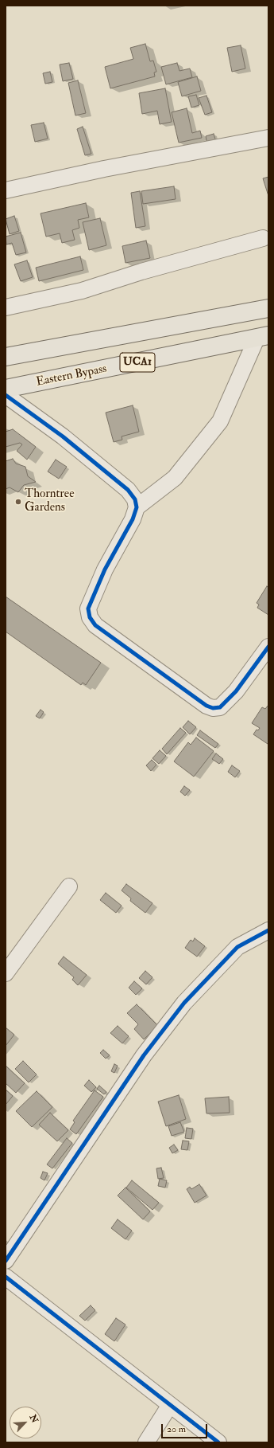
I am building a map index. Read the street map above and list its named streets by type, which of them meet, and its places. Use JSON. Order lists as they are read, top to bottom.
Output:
{
  "streets": {
    "main road": ["UCA1", "Eastern Bypass"]
  },
  "places": ["Thorntree Gardens"],
  "scale_bar": "20 m",
  "north": "top right"
}
